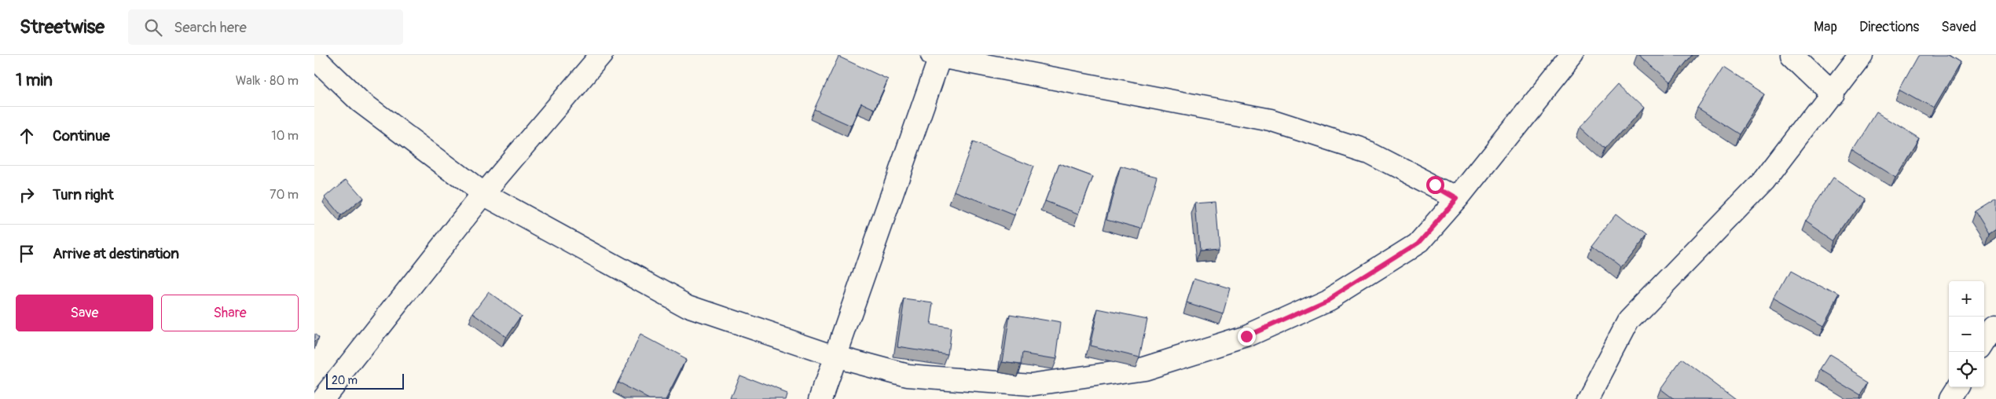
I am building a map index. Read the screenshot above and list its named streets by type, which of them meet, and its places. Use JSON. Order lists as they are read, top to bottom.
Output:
{
  "scale_bar": "20 m",
  "page": {
    "header": "Streetwise",
    "search": "Search here",
    "nav": ["Map", "Directions", "Saved"],
    "heading": ["1 min", "Walk · 80 m"],
    "list": [
      ["Continue", "10 m"],
      ["Turn right", "70 m"],
      "Arrive at destination"
    ],
    "map_buttons": ["+", "−"],
    "buttons": ["Save", "Share"],
    "scale": "20 m"
  }
}
